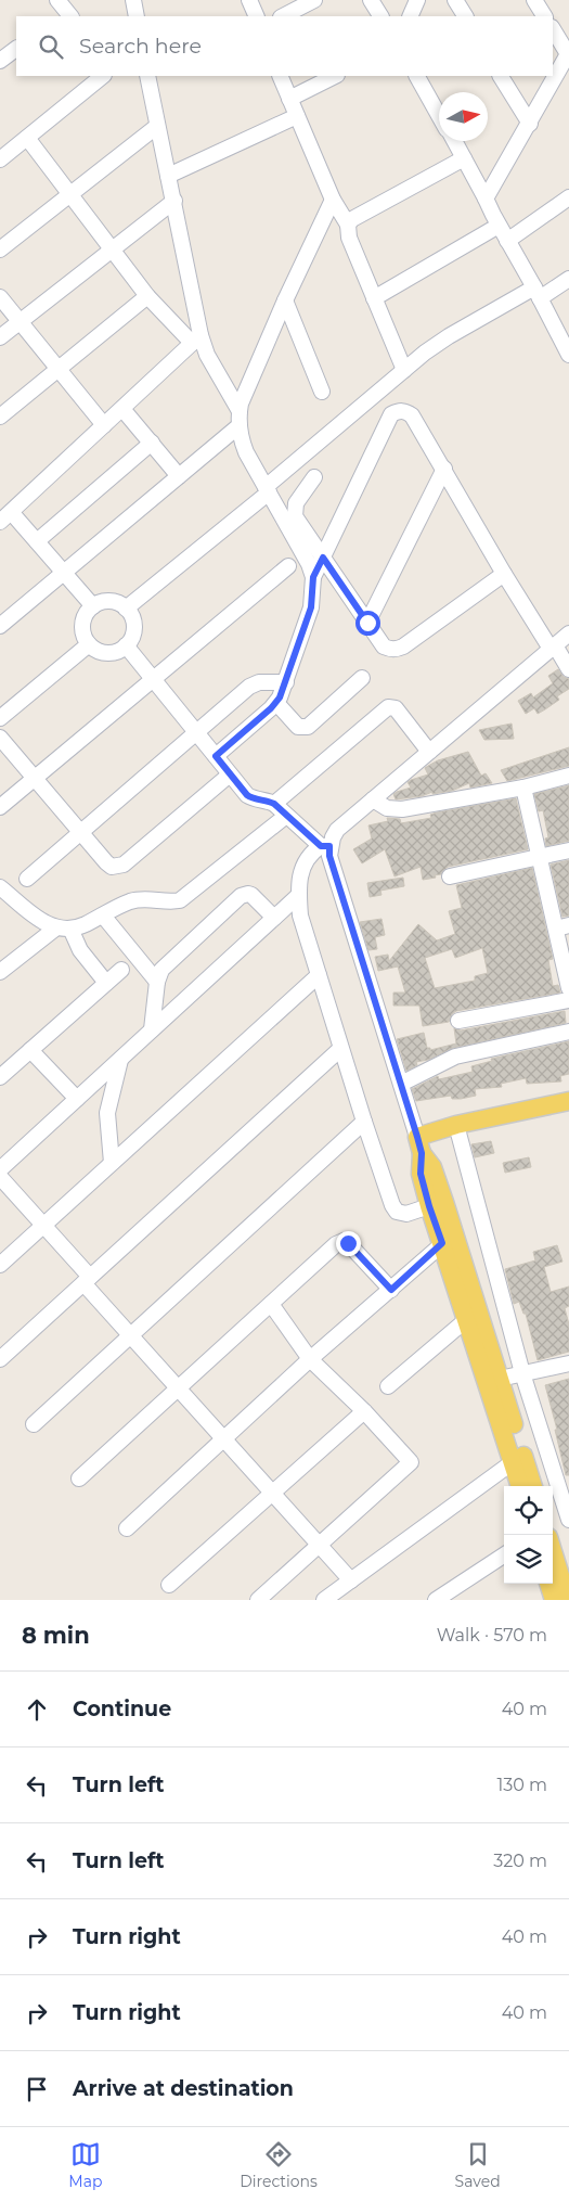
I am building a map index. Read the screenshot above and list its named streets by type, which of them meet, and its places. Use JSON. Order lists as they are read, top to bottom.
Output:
{
  "north": "right",
  "page": {
    "search": "Search here",
    "heading": ["8 min", "Walk · 570 m"],
    "list": [
      ["Continue", "40 m"],
      ["Turn left", "130 m"],
      ["Turn left", "320 m"],
      ["Turn right", "40 m"],
      ["Turn right", "40 m"],
      "Arrive at destination"
    ],
    "nav": ["Map", "Directions", "Saved"]
  }
}
